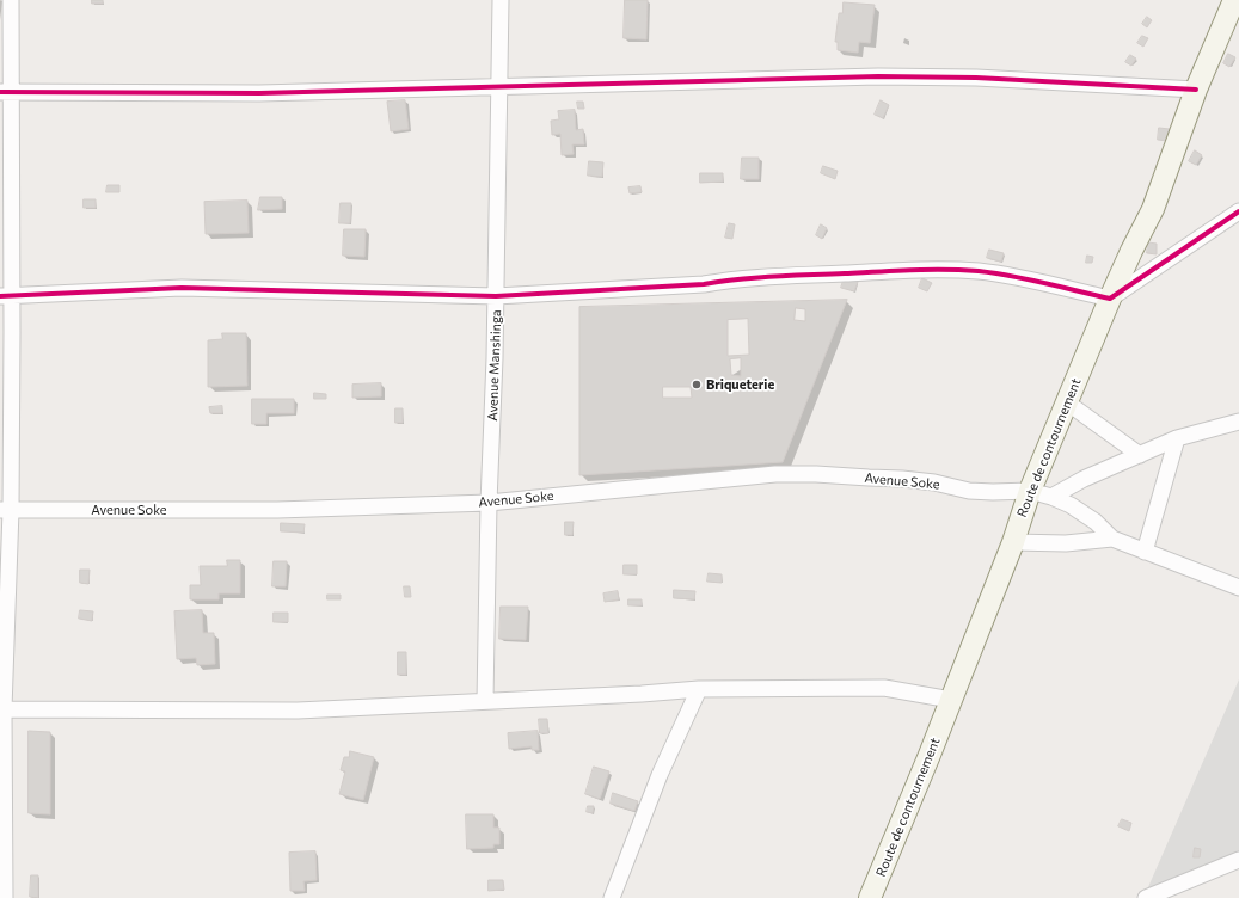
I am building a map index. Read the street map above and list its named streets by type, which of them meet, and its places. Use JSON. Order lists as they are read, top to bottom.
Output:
{
  "streets": {
    "street": ["Avenue Manshinga", "Route de contournement", "Avenue Soke"]
  },
  "crossings": [
    ["Avenue Manshinga", "Avenue Soke"],
    ["Route de contournement", "Avenue Soke"]
  ],
  "places": ["Briqueterie"]
}
